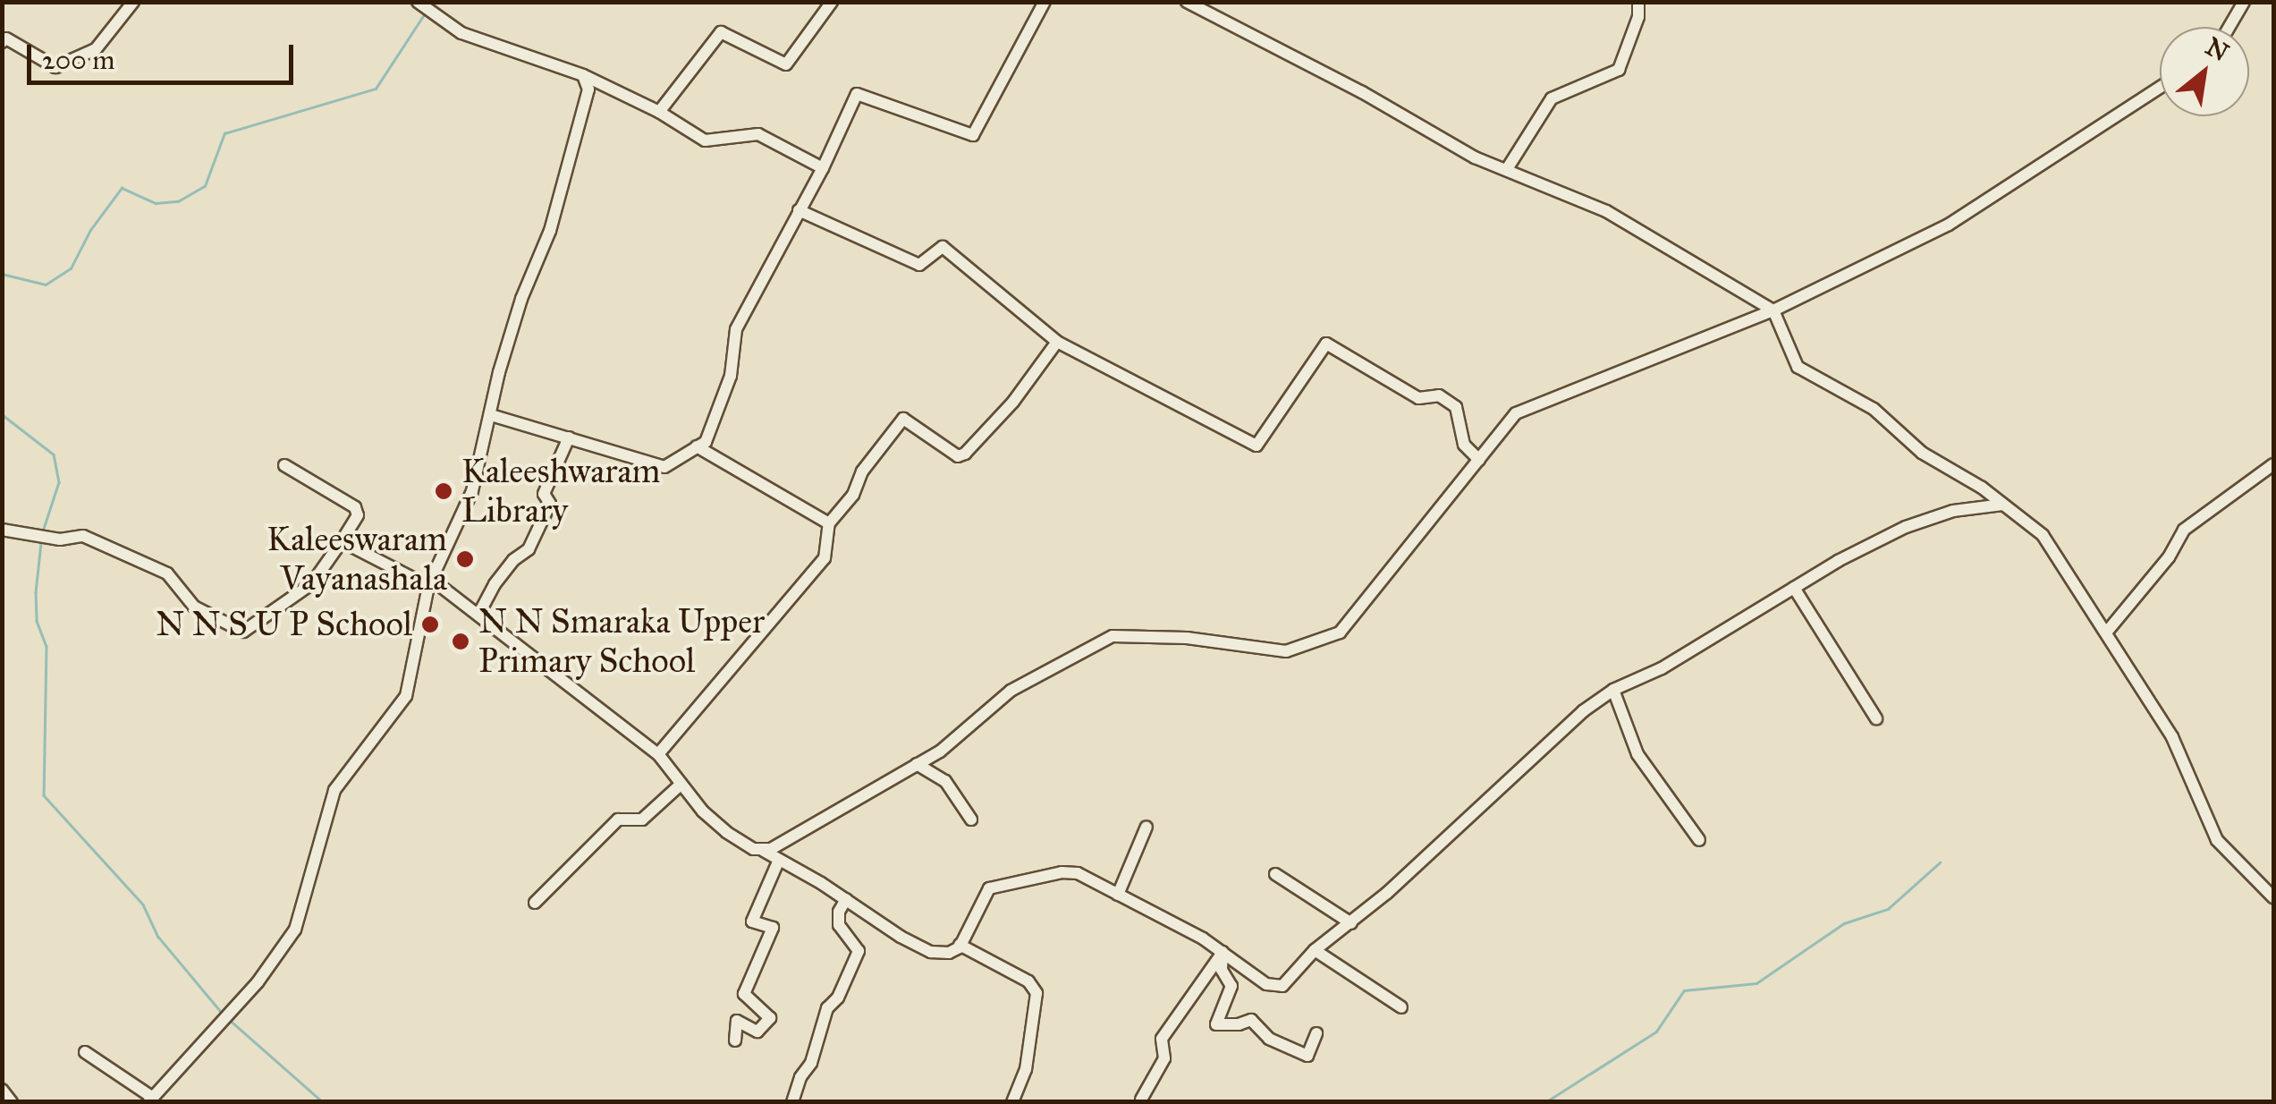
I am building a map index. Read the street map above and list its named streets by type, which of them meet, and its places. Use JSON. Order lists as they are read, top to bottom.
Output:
{
  "places": [
    "Kaleeshwaram Library",
    "Kaleeswaram Vayanashala",
    "N N S U P School",
    "N N Smaraka Upper Primary School"
  ],
  "scale_bar": "200 m",
  "north": "top right"
}
